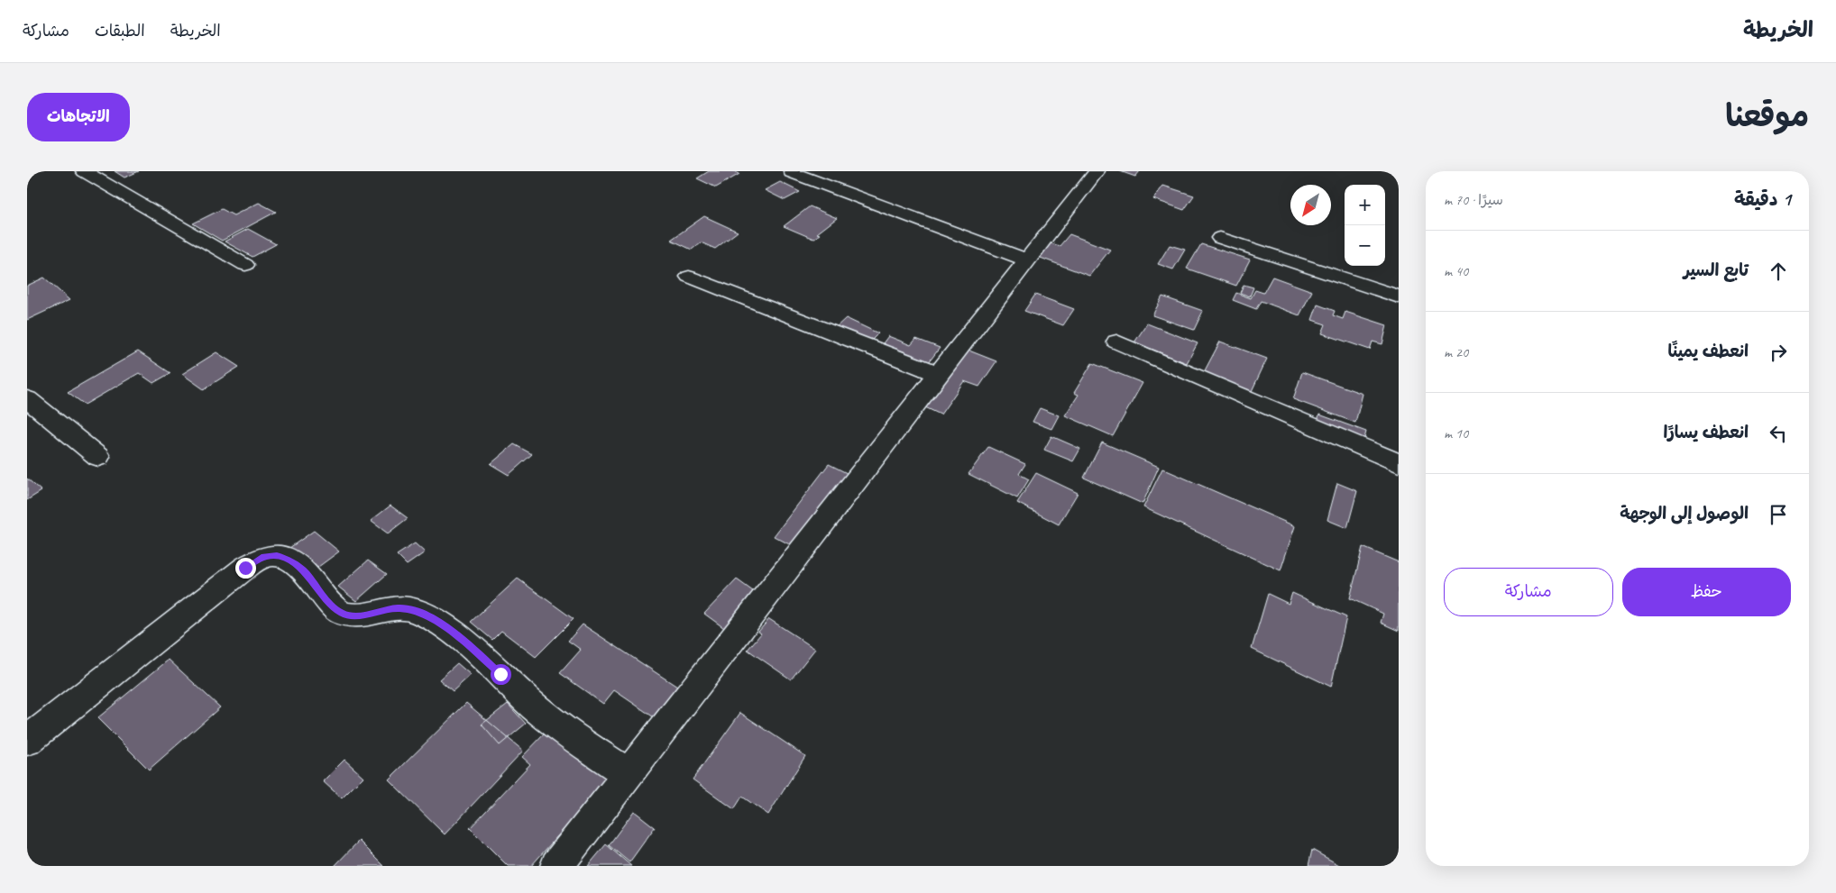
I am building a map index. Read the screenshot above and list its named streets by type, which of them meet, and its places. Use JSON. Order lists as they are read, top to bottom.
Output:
{
  "north": "bottom left",
  "page": {
    "header": "الخريطة",
    "nav": ["الخريطة", "الطبقات", "مشاركة"],
    "title": "موقعنا",
    "buttons": [
      "الاتجاهات",
      ["حفظ", "مشاركة"]
    ],
    "heading": ["1 دقيقة", "سيرًا · 70 m"],
    "map_buttons": ["+", "−"],
    "list": [
      ["تابع السير", "40 m"],
      ["انعطف يمينًا", "20 m"],
      ["انعطف يسارًا", "10 m"],
      "الوصول إلى الوجهة"
    ]
  }
}
